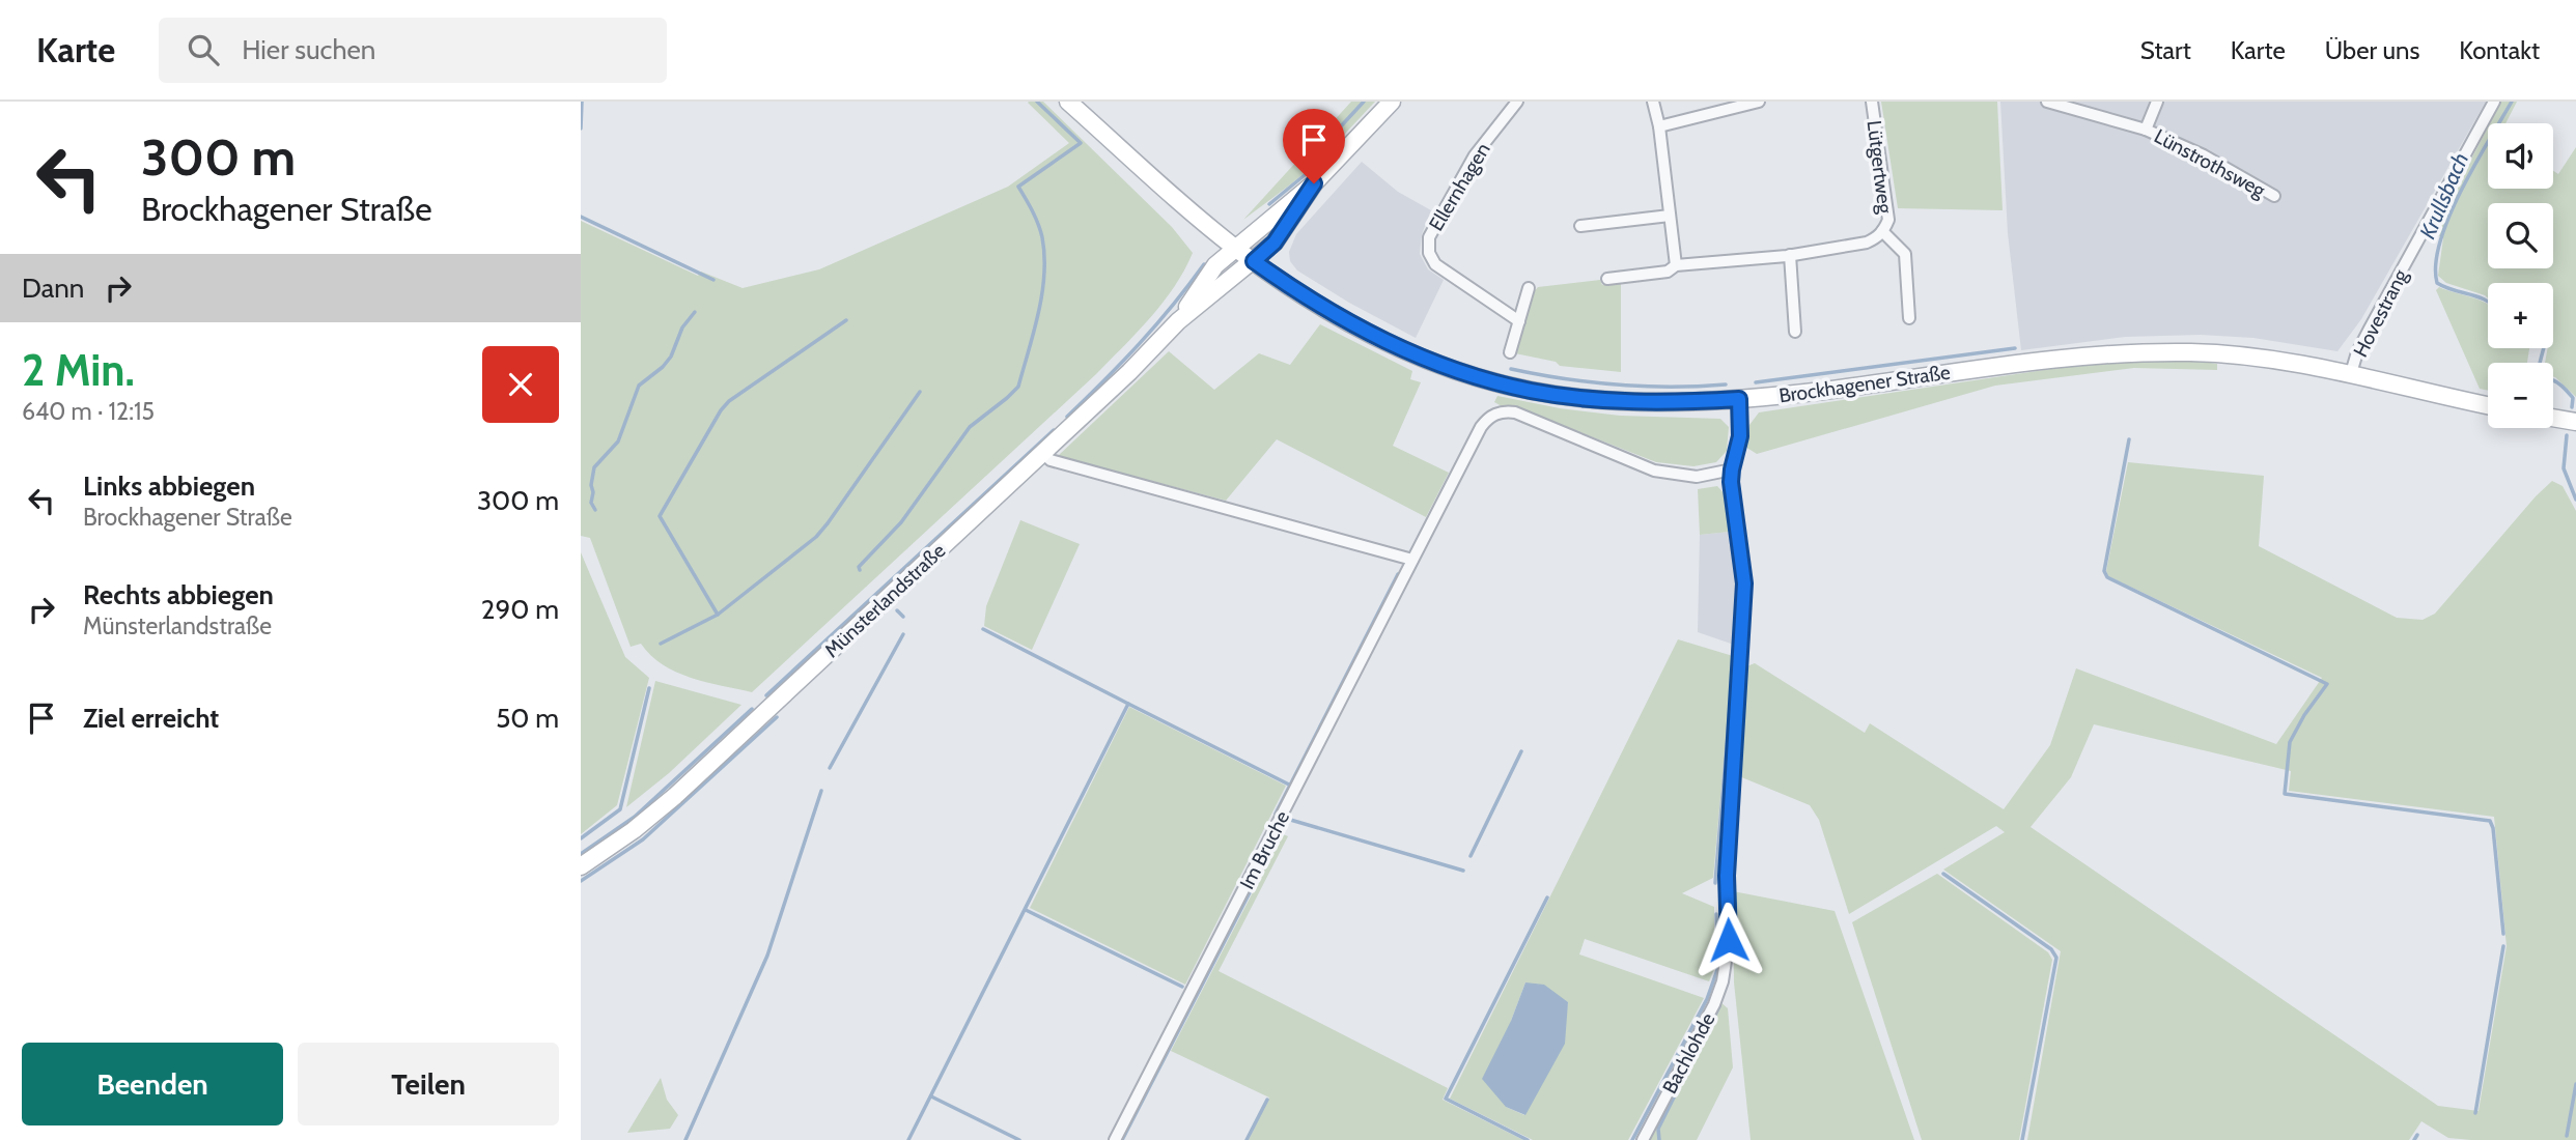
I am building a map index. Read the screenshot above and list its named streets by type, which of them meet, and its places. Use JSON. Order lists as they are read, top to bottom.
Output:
{
  "streets": {
    "main road": ["Brockhagener Straße", "Münsterlandstraße"],
    "street": [
      "Lünstrothsweg",
      "Lütgertweg",
      "Ellernhagen",
      "Hovestrang",
      "Im Bruche",
      "Bachlohde"
    ]
  },
  "crossings": [
    ["Hovestrang", "Brockhagener Straße"],
    ["Brockhagener Straße", "Bachlohde"],
    ["Im Bruche", "Bachlohde"]
  ],
  "water": ["Krullsbach"],
  "page": {
    "header": "Karte",
    "search": "Hier suchen",
    "nav": [
      "Start",
      "Karte",
      "Über uns",
      "Kontakt"
    ],
    "turn": ["300 m", "Brockhagener Straße"],
    "map_buttons": ["+", "−"],
    "then": "Dann",
    "heading": ["2 Min.", "640 m · 12:15"],
    "list": [
      {
        "name": "Links abbiegen",
        "note": "Brockhagener Straße",
        "value": "300 m"
      },
      {
        "name": "Rechts abbiegen",
        "note": "Münsterlandstraße",
        "value": "290 m"
      },
      {
        "name": "Ziel erreicht",
        "value": "50 m"
      }
    ],
    "buttons": ["Beenden", "Teilen"]
  }
}
